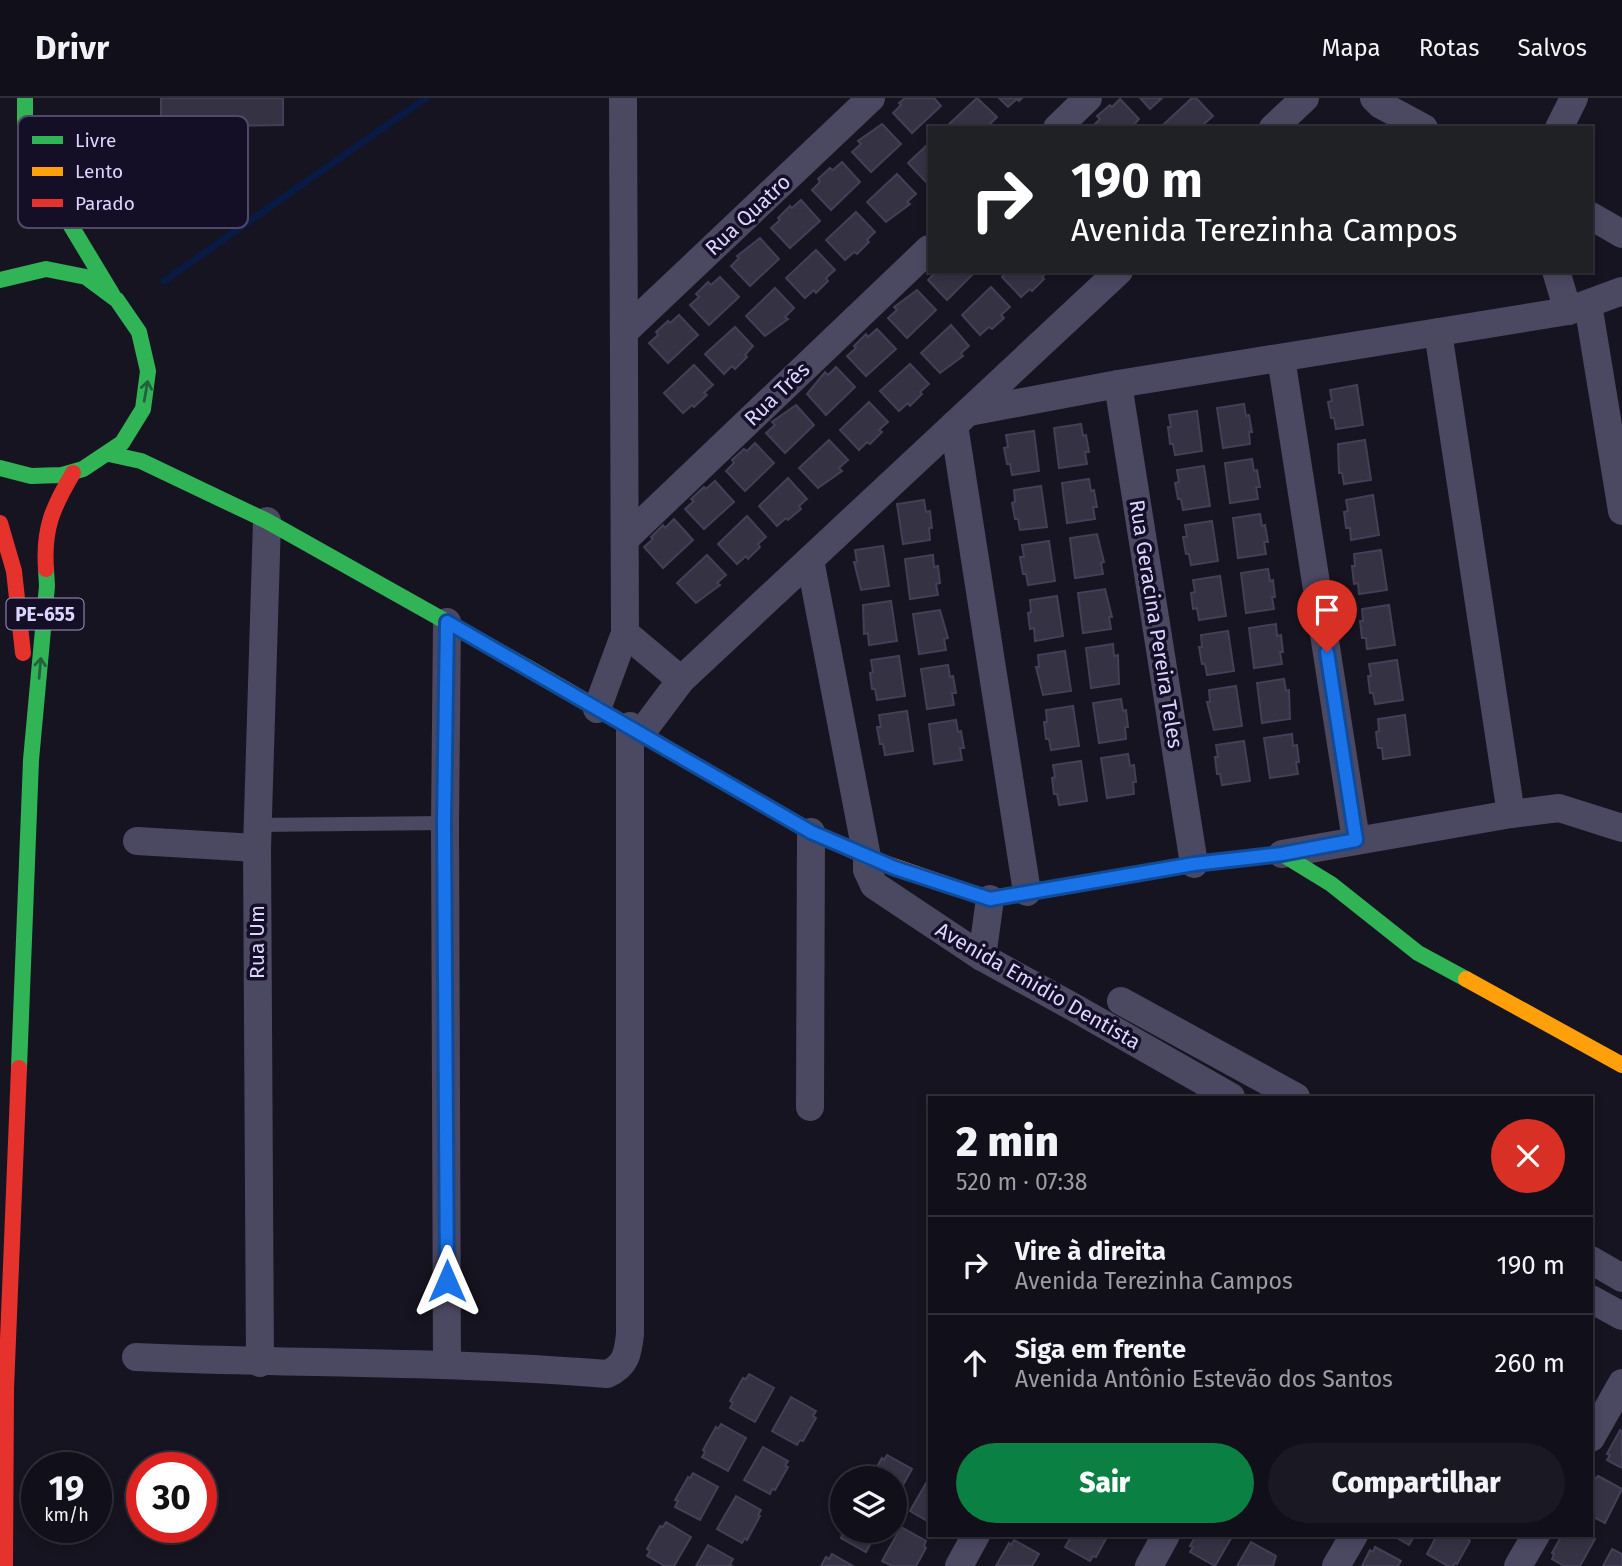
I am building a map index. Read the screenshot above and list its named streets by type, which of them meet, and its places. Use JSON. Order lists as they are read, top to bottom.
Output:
{
  "streets": {
    "main road": ["PE-655"],
    "street": [
      "Rua Quatro",
      "Rua Três",
      "Rua Geracina Pereira Teles",
      "Rua Um",
      "Avenida Emidio Dentista"
    ]
  },
  "legend": ["Livre", "Lento", "Parado"],
  "page": {
    "header": "Drivr",
    "nav": ["Mapa", "Rotas", "Salvos"],
    "turn": ["190 m", "Avenida Terezinha Campos"],
    "heading": ["2 min", "520 m · 07:38"],
    "list": [
      {
        "name": "Vire à direita",
        "note": "Avenida Terezinha Campos",
        "value": "190 m"
      },
      {
        "name": "Siga em frente",
        "note": "Avenida Antônio Estevão dos Santos",
        "value": "260 m"
      }
    ],
    "buttons": ["Sair", "Compartilhar"],
    "speed": "19 km/h",
    "limit": "30"
  }
}
